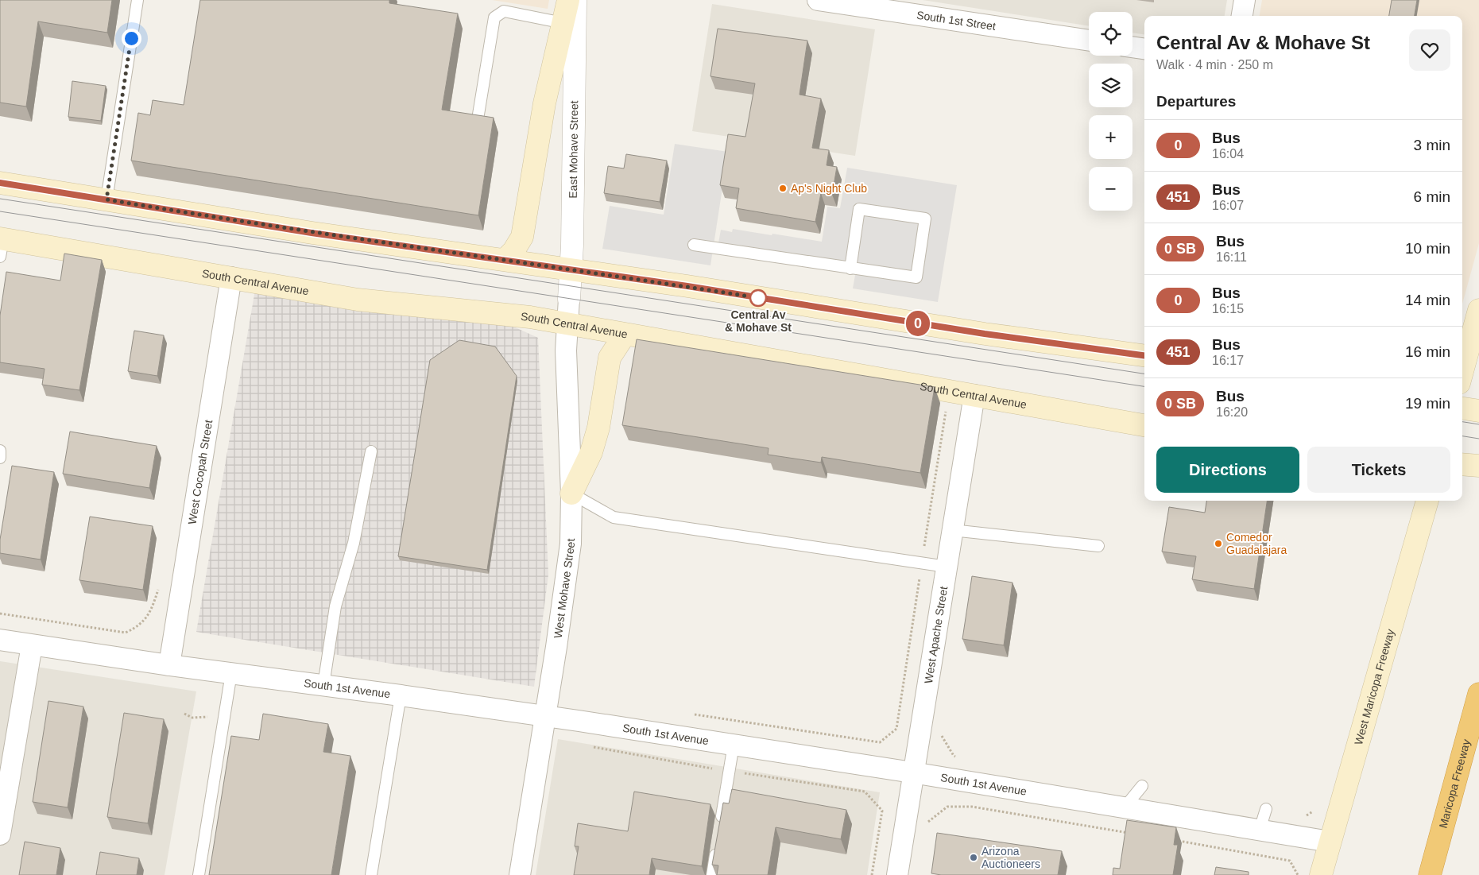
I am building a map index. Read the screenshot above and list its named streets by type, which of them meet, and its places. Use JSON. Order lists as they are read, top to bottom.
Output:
{
  "streets": {
    "highway": ["Maricopa Freeway"],
    "main road": ["South Central Avenue", "West Maricopa Freeway"],
    "street": [
      "South 1st Street",
      "East Mohave Street",
      "West Cocopah Street",
      "West Mohave Street",
      "West Apache Street",
      "South 1st Avenue"
    ]
  },
  "crossings": [
    ["East Mohave Street", "West Mohave Street"],
    ["South Central Avenue", "West Cocopah Street"],
    ["South Central Avenue", "West Mohave Street"],
    ["South Central Avenue", "West Apache Street"],
    ["West Cocopah Street", "South 1st Avenue"],
    ["West Mohave Street", "South 1st Avenue"],
    ["West Apache Street", "South 1st Avenue"],
    ["West Maricopa Freeway", "South 1st Avenue"]
  ],
  "places": [
    "Ap's Night Club",
    "Central Av & Mohave St",
    "Comedor Guadalajara",
    "Arizona Auctioneers"
  ],
  "lines": ["bus line 0"],
  "page": {
    "on_map": "0",
    "map_buttons": ["+", "−"],
    "heading": [
      ["Central Av & Mohave St", "Walk · 4 min · 250 m"],
      "Departures"
    ],
    "list": [
      {
        "mark": "0",
        "name": "Bus",
        "note": "16:04",
        "value": "3 min"
      },
      {
        "mark": "451",
        "name": "Bus",
        "note": "16:07",
        "value": "6 min"
      },
      {
        "mark": "0 SB",
        "name": "Bus",
        "note": "16:11",
        "value": "10 min"
      },
      {
        "mark": "0",
        "name": "Bus",
        "note": "16:15",
        "value": "14 min"
      },
      {
        "mark": "451",
        "name": "Bus",
        "note": "16:17",
        "value": "16 min"
      },
      {
        "mark": "0 SB",
        "name": "Bus",
        "note": "16:20",
        "value": "19 min"
      }
    ],
    "buttons": ["Directions", "Tickets"]
  }
}
